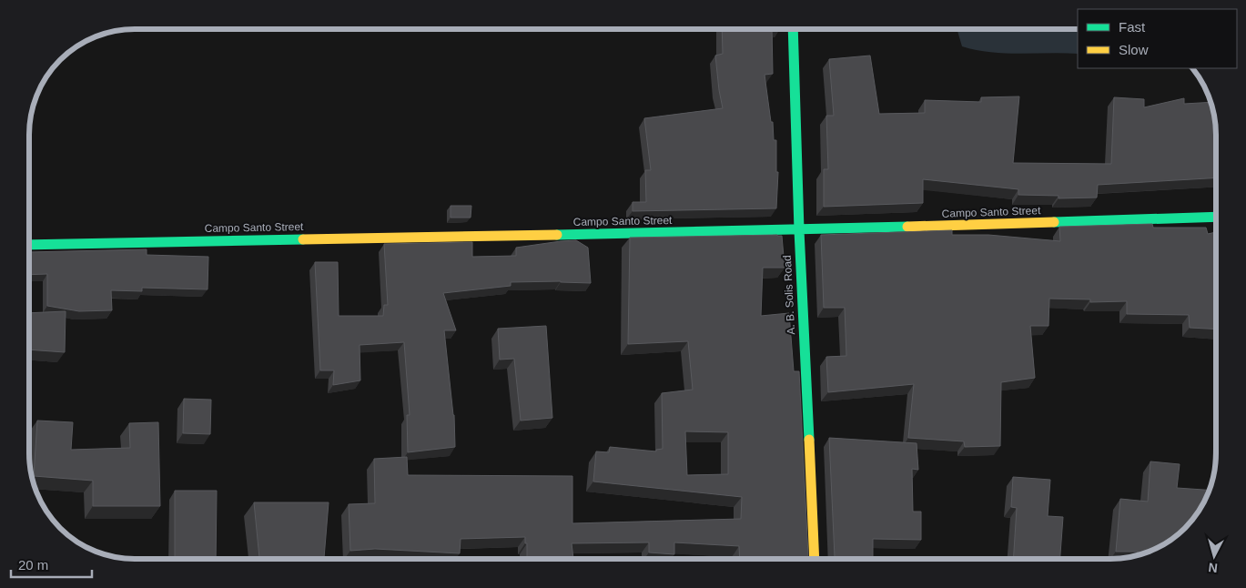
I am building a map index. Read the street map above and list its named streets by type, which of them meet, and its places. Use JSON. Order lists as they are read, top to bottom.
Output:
{
  "streets": {
    "street": ["Campo Santo Street", "A. B. Solis Road"]
  },
  "crossings": [
    ["Campo Santo Street", "A. B. Solis Road"]
  ],
  "legend": ["Fast", "Slow"],
  "scale_bar": "20 m",
  "north": "bottom"
}
